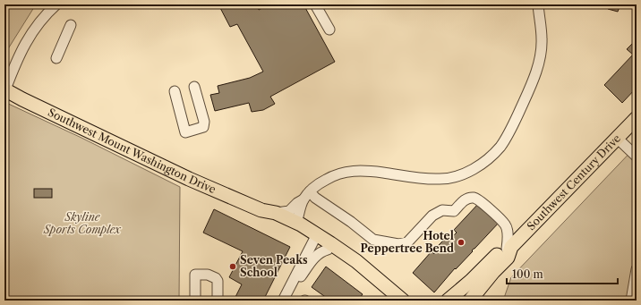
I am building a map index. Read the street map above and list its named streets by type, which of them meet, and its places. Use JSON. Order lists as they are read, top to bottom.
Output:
{
  "streets": {
    "main road": ["Southwest Mount Washington Drive", "Southwest Century Drive"]
  },
  "parks": ["Skyline Sports Complex"],
  "places": ["Hotel Peppertree Bend", "Seven Peaks School"],
  "scale_bar": "100 m"
}
